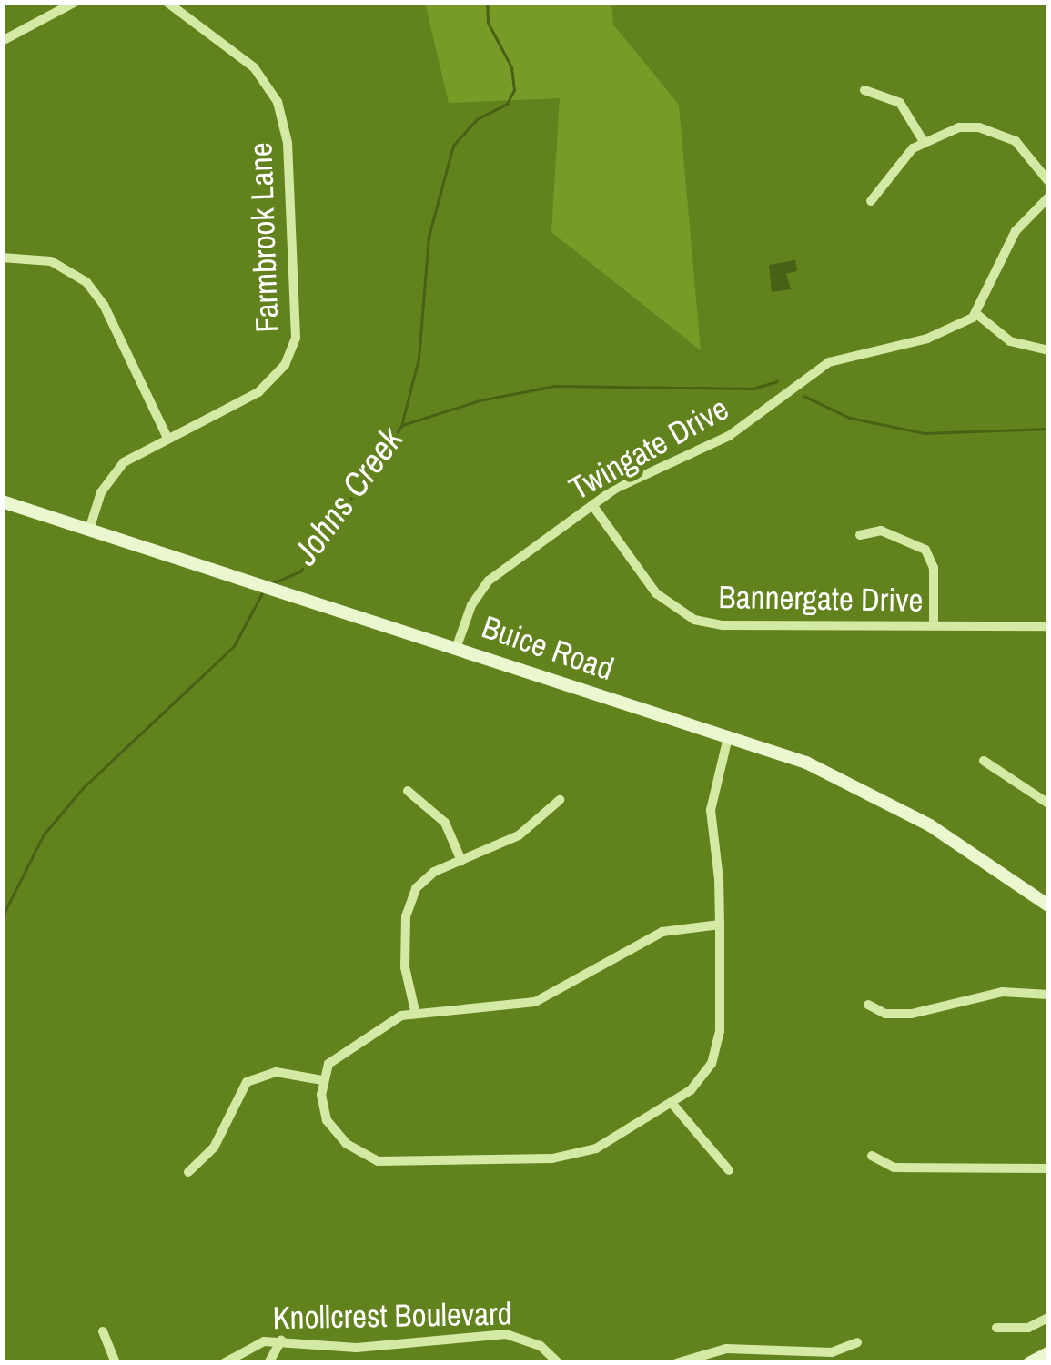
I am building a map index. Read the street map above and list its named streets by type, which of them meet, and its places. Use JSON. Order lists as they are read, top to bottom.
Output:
{
  "streets": {
    "street": [
      "Farmbrook Lane",
      "Twingate Drive",
      "Bannergate Drive",
      "Buice Road",
      "Knollcrest Boulevard"
    ]
  },
  "crossings": [
    ["Farmbrook Lane", "Buice Road"],
    ["Twingate Drive", "Bannergate Drive"],
    ["Twingate Drive", "Buice Road"]
  ],
  "water": ["Johns Creek"]
}
